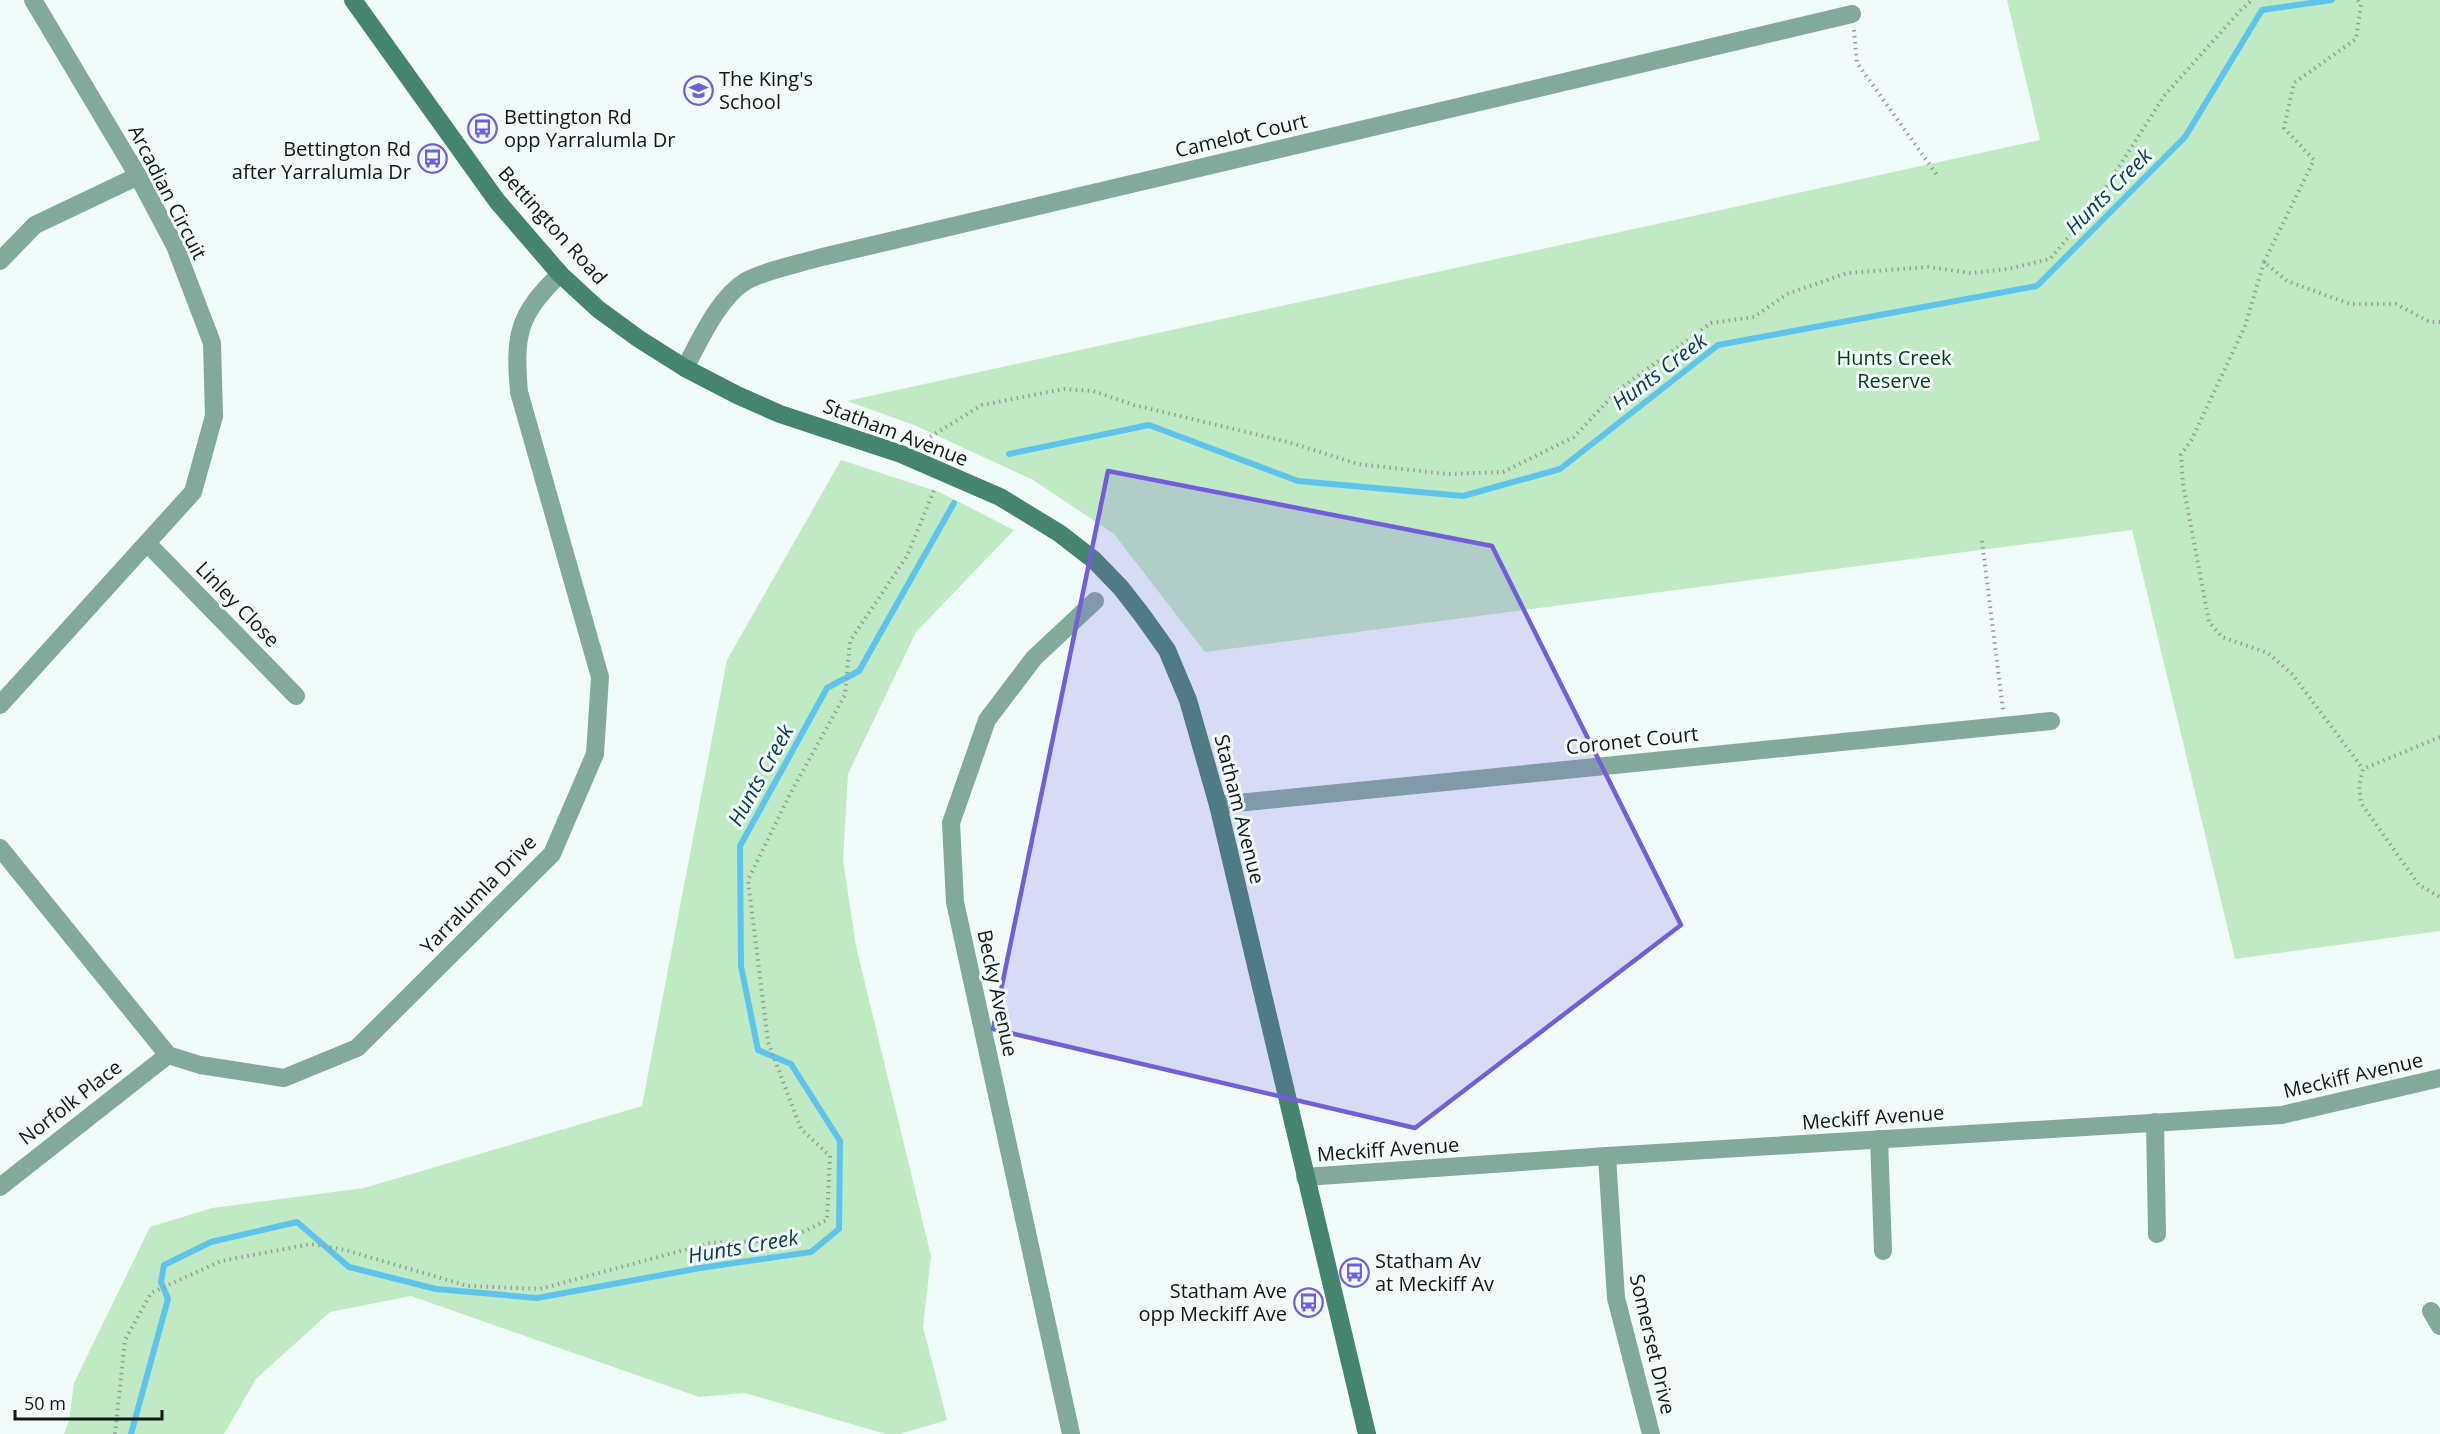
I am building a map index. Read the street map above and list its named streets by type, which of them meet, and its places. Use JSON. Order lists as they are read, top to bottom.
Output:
{
  "streets": {
    "main road": ["Bettington Road", "Statham Avenue"],
    "street": [
      "Camelot Court",
      "Arcadian Circuit",
      "Linley Close",
      "Coronet Court",
      "Yarralumla Drive",
      "Becky Avenue",
      "Meckiff Avenue",
      "Norfolk Place",
      "Somerset Drive"
    ]
  },
  "crossings": [
    ["Camelot Court", "Bettington Road"],
    ["Arcadian Circuit", "Linley Close"],
    ["Bettington Road", "Statham Avenue"],
    ["Bettington Road", "Yarralumla Drive"],
    ["Statham Avenue", "Coronet Court"],
    ["Statham Avenue", "Meckiff Avenue"],
    ["Yarralumla Drive", "Norfolk Place"],
    ["Meckiff Avenue", "Somerset Drive"]
  ],
  "water": ["Hunts Creek"],
  "parks": ["Hunts Creek Reserve"],
  "places": {
    "school or university": ["The King's School"],
    "bus stop": [
      "Bettington Rd opp Yarralumla Dr",
      "Bettington Rd after Yarralumla Dr",
      "Statham Av at Meckiff Av",
      "Statham Ave opp Meckiff Ave"
    ]
  },
  "scale_bar": "50 m"
}
